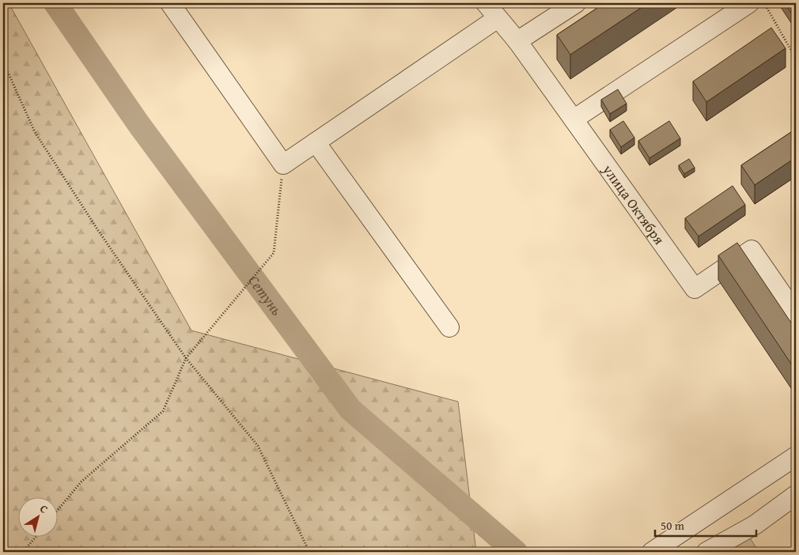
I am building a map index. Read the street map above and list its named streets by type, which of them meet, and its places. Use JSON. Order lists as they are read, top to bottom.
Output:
{
  "streets": {
    "street": ["улица Октября"]
  },
  "water": ["Сетунь"],
  "scale_bar": "50 m",
  "north": "top right"
}
